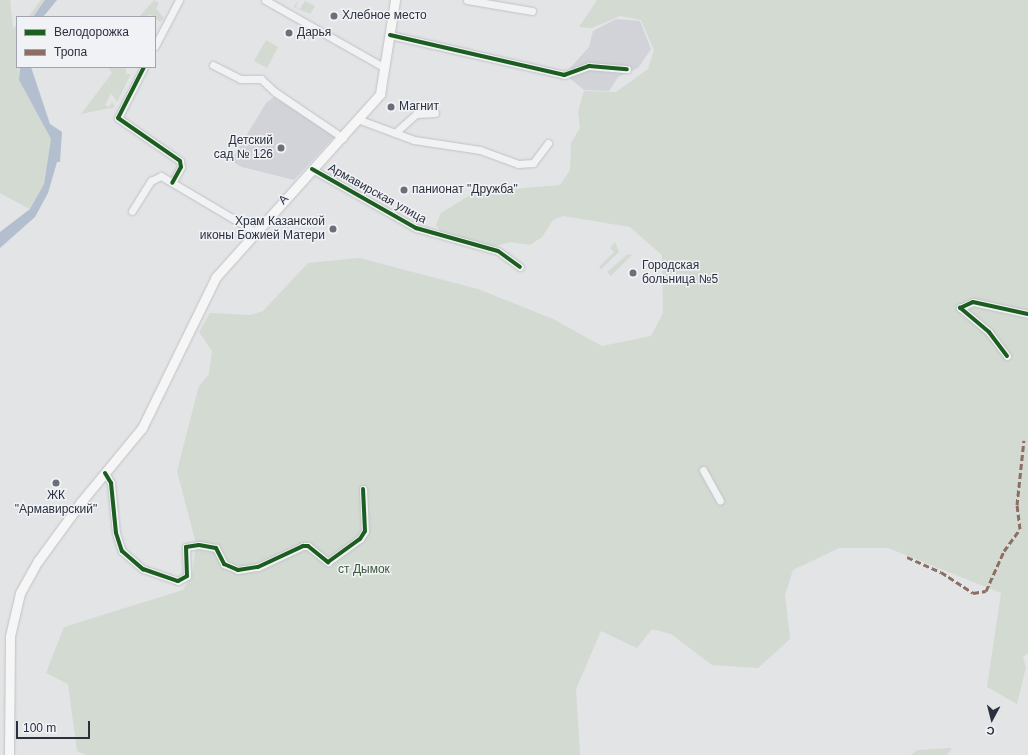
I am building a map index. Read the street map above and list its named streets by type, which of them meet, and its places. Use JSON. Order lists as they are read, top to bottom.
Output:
{
  "streets": {
    "main road": ["A"],
    "street": ["Армавирская улица"]
  },
  "crossings": [
    ["Армавирская улица", "A"]
  ],
  "parks": ["ст Дымок"],
  "places": [
    "Хлебное место",
    "Дарья",
    "Магнит",
    "Детский сад № 126",
    "панионат \"Дружба\"",
    "Храм Казанской иконы Божией Матери",
    "Городская больница №5",
    "ЖК \"Армавирский\""
  ],
  "legend": ["Велодорожка", "Тропа"],
  "scale_bar": "100 m",
  "north": "bottom"
}
